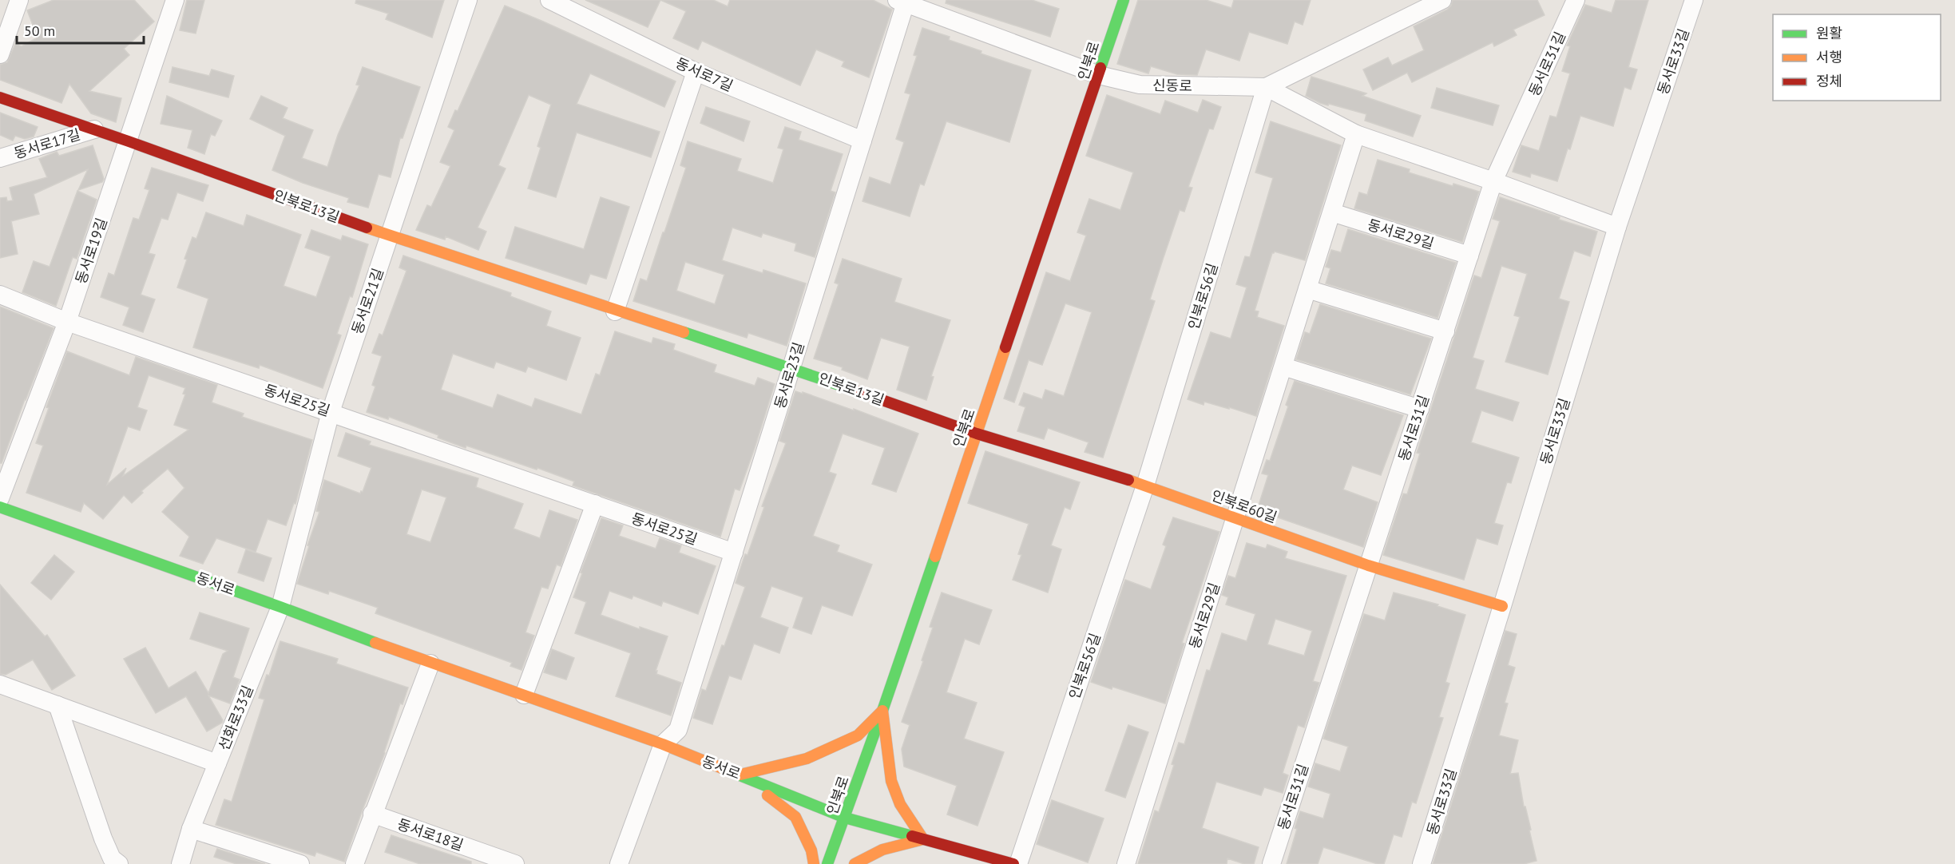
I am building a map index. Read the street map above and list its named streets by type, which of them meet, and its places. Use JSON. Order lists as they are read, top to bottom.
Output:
{
  "streets": {
    "street": [
      "인북로",
      "동서로33길",
      "동서로31길",
      "동서로7길",
      "신동로",
      "동서로17길",
      "인북로13길",
      "동서로29길",
      "동서로19길",
      "인북로56길",
      "동서로21길",
      "동서로23길",
      "동서로25길",
      "인북로60길",
      "동서로",
      "선화로33길",
      "동서로18길"
    ]
  },
  "crossings": [
    ["인북로", "신동로"],
    ["인북로", "인북로13길"],
    ["인북로", "인북로60길"],
    ["인북로", "동서로"],
    ["동서로33길", "인북로60길"],
    ["동서로31길", "동서로29길"],
    ["동서로31길", "인북로60길"],
    ["동서로7길", "동서로23길"],
    ["신동로", "인북로56길"],
    ["신동로", "동서로23길"],
    ["동서로17길", "인북로13길"],
    ["인북로13길", "동서로19길"],
    ["인북로13길", "동서로21길"],
    ["인북로13길", "동서로23길"],
    ["인북로13길", "인북로60길"],
    ["동서로29길", "인북로60길"],
    ["동서로19길", "동서로25길"],
    ["인북로56길", "인북로60길"],
    ["동서로21길", "동서로25길"],
    ["동서로21길", "동서로"],
    ["동서로21길", "선화로33길"],
    ["동서로23길", "동서로25길"],
    ["동서로23길", "동서로"],
    ["동서로", "선화로33길"]
  ],
  "legend": ["원활", "서행", "정체"],
  "scale_bar": "50 m"
}
